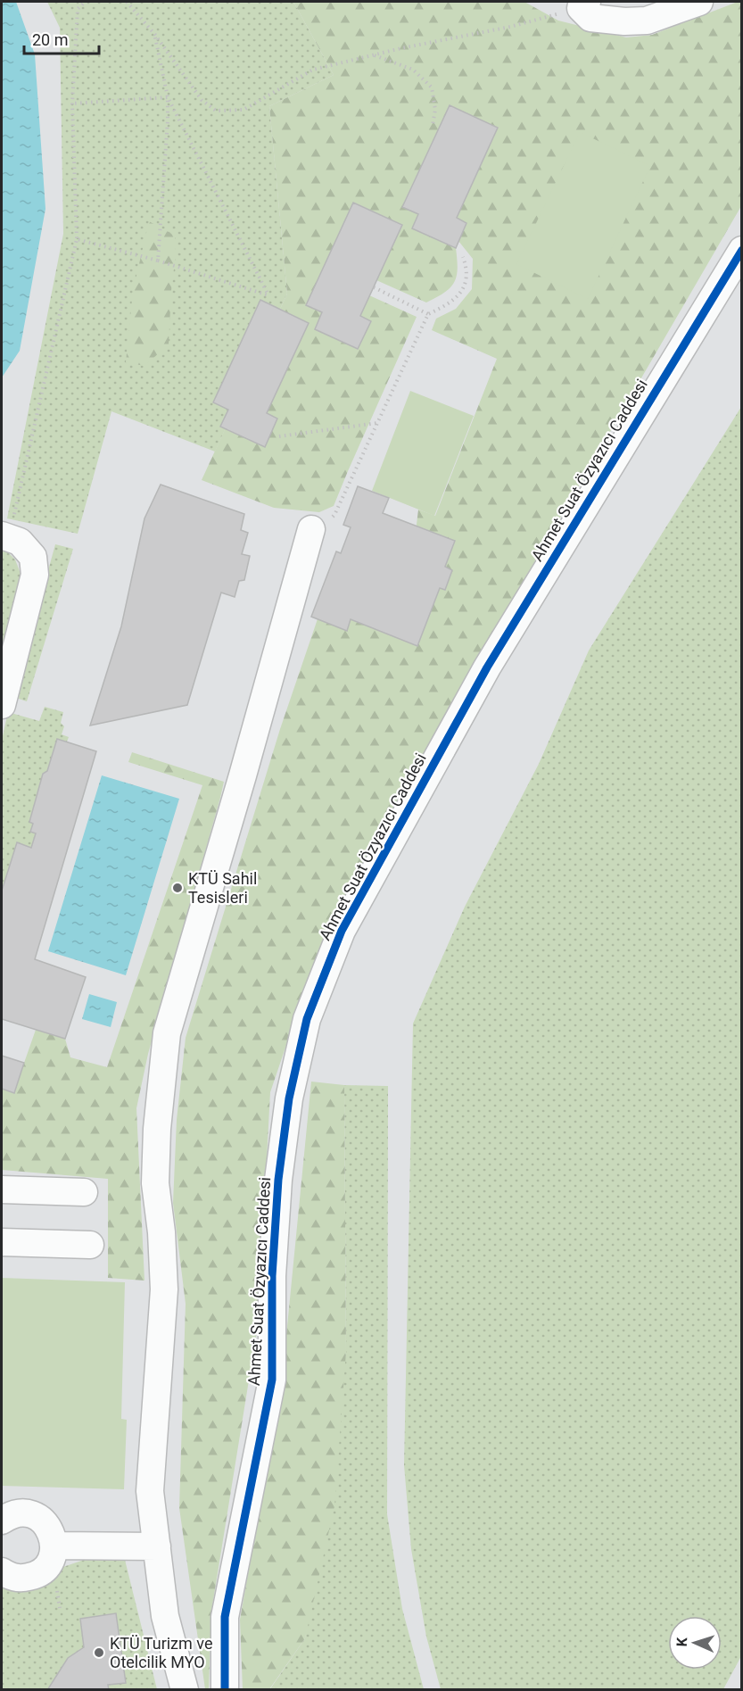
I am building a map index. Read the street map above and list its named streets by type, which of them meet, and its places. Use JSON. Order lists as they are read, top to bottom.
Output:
{
  "streets": {
    "street": ["Ahmet Suat Özyazıcı Caddesi"]
  },
  "places": ["KTÜ Sahil Tesisleri", "KTÜ Turizm ve Otelcilik MYO"],
  "scale_bar": "20 m",
  "north": "left"
}
